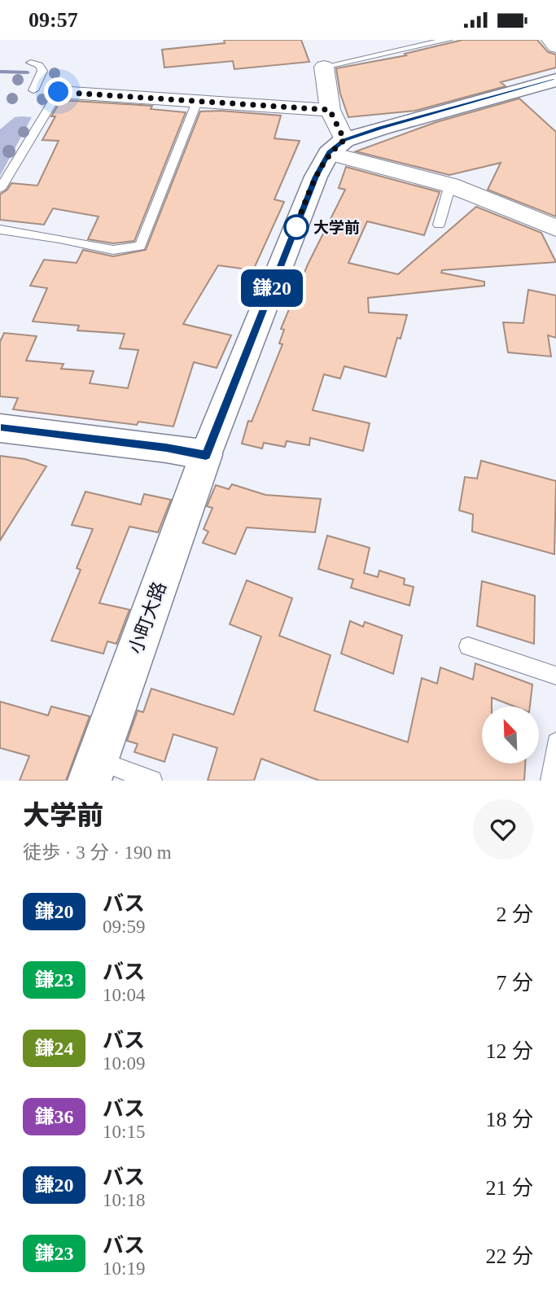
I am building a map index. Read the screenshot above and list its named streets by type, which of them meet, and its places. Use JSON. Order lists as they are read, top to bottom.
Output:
{
  "streets": {
    "main road": ["小町大路"]
  },
  "places": ["大学前"],
  "lines": ["bus line 鎌20"],
  "north": "top left",
  "page": {
    "status": "09:57",
    "on_map": "鎌20",
    "heading": ["大学前", "徒歩 · 3 分 · 190 m"],
    "list": [
      {
        "mark": "鎌20",
        "name": "バス",
        "note": "09:59",
        "value": "2 分"
      },
      {
        "mark": "鎌23",
        "name": "バス",
        "note": "10:04",
        "value": "7 分"
      },
      {
        "mark": "鎌24",
        "name": "バス",
        "note": "10:09",
        "value": "12 分"
      },
      {
        "mark": "鎌36",
        "name": "バス",
        "note": "10:15",
        "value": "18 分"
      },
      {
        "mark": "鎌20",
        "name": "バス",
        "note": "10:18",
        "value": "21 分"
      },
      {
        "mark": "鎌23",
        "name": "バス",
        "note": "10:19",
        "value": "22 分"
      }
    ]
  }
}
